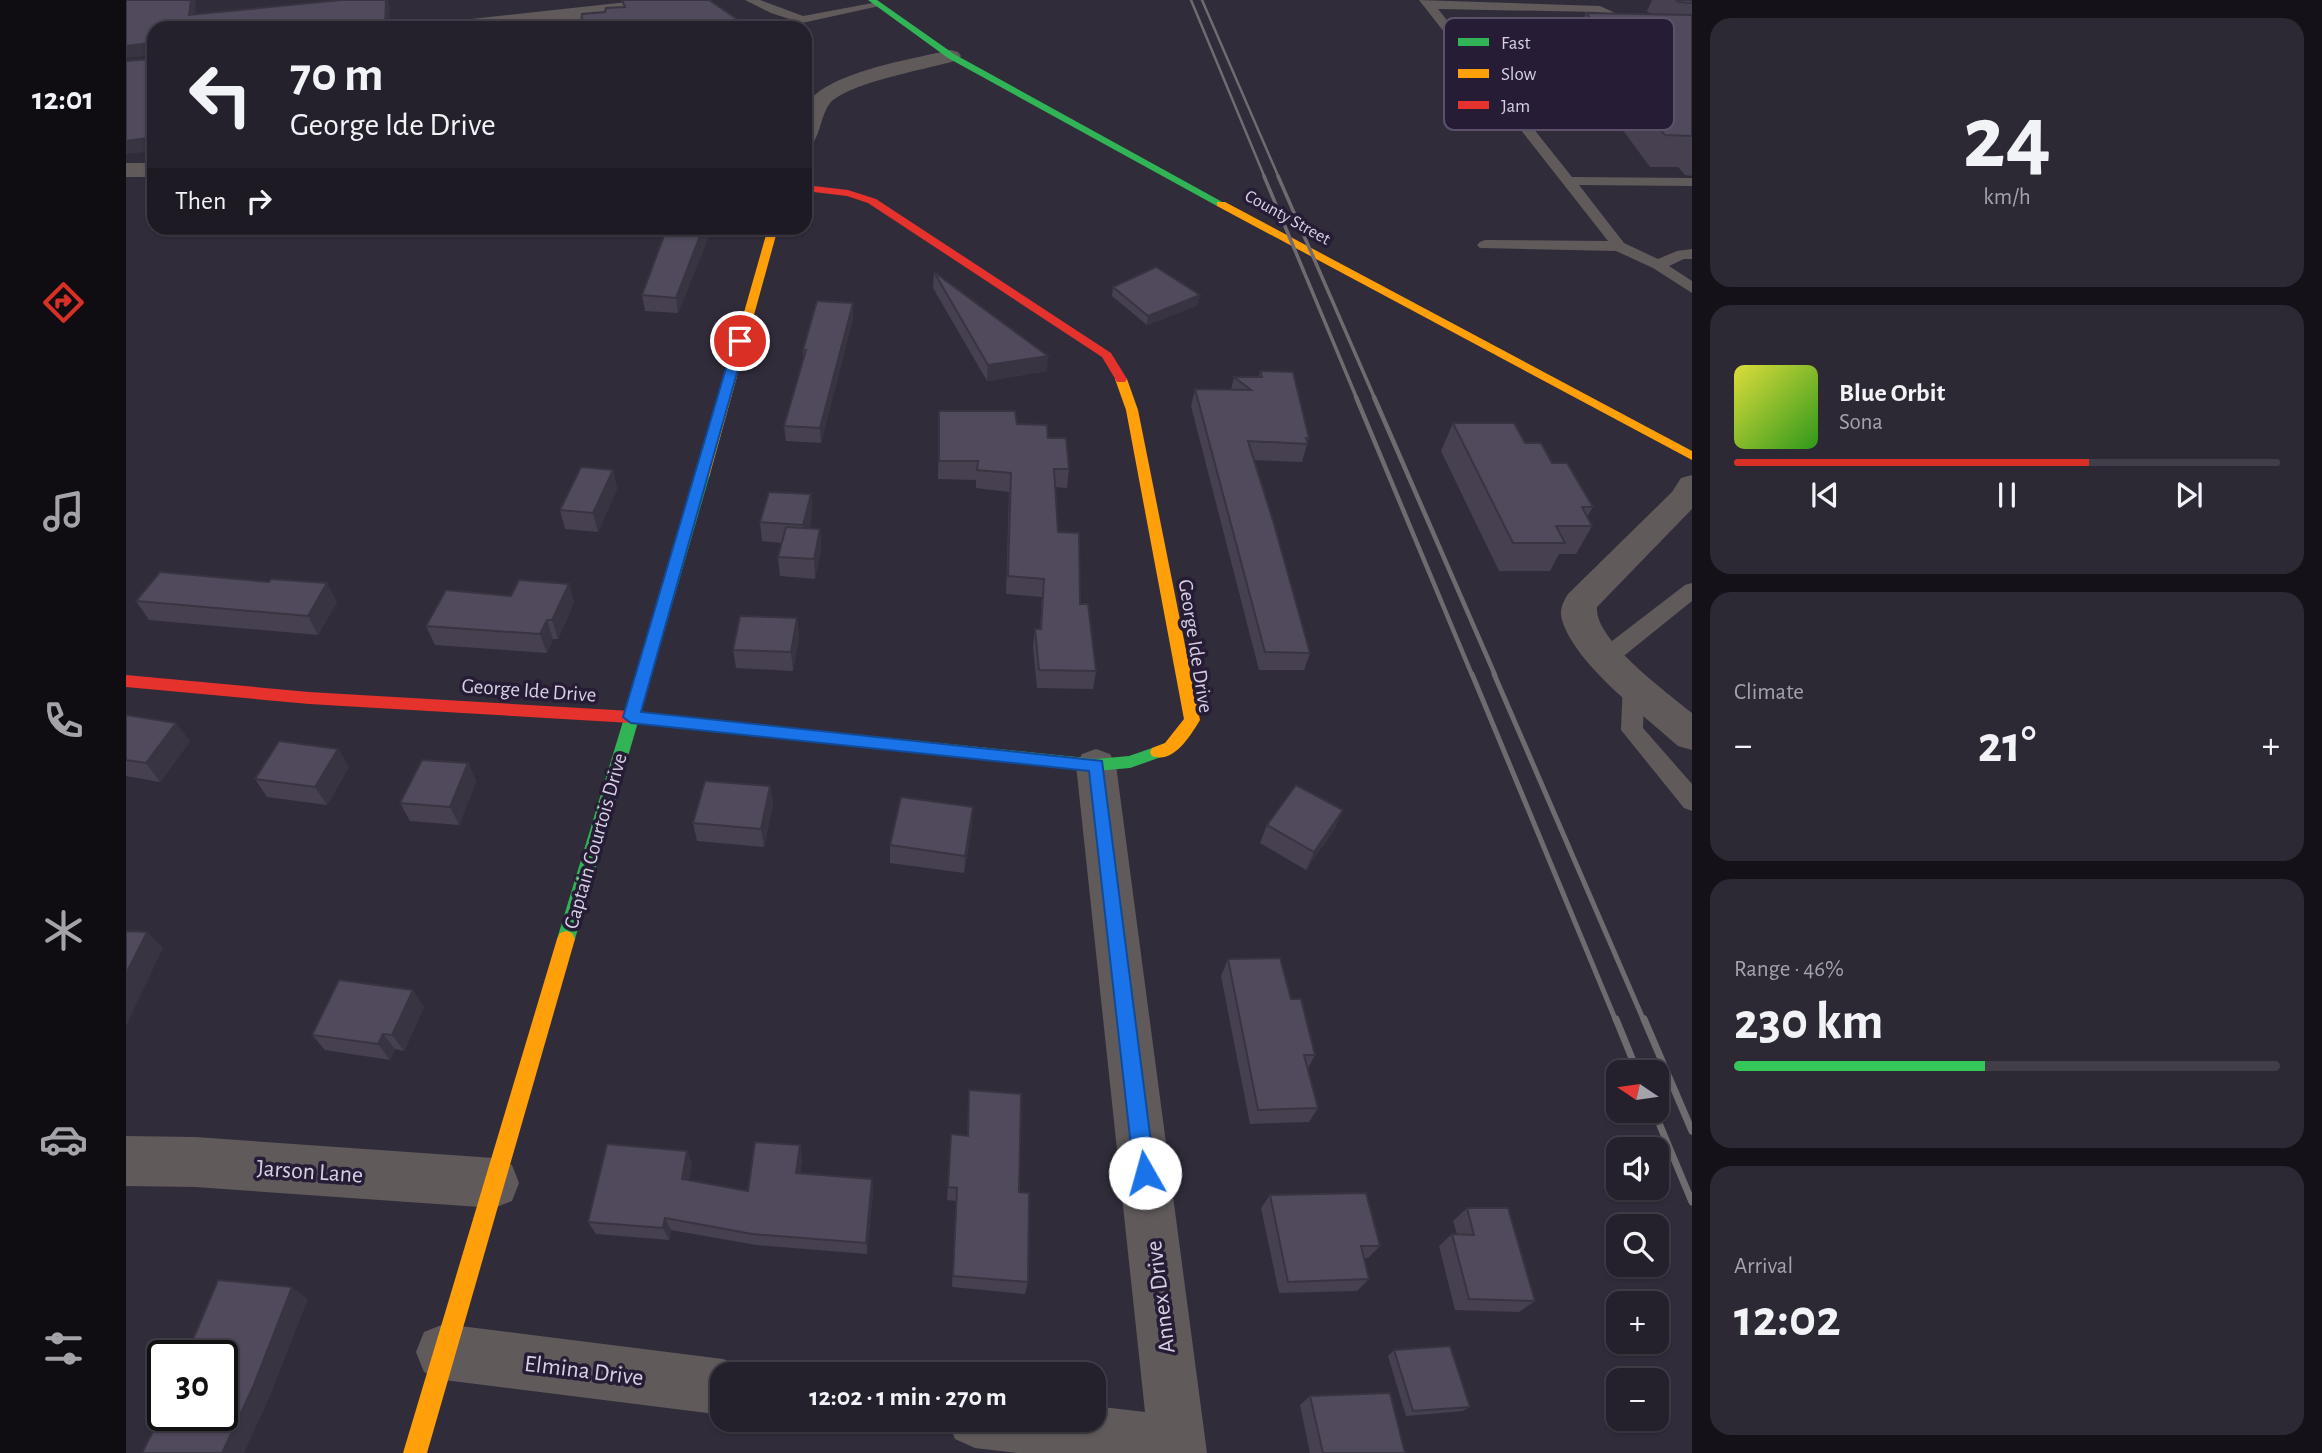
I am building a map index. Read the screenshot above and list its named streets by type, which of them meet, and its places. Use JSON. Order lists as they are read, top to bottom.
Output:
{
  "streets": {
    "street": [
      "County Street",
      "George Ide Drive",
      "Captain Courtois Drive",
      "Jarson Lane",
      "Annex Drive",
      "Elmina Drive"
    ]
  },
  "crossings": [
    ["George Ide Drive", "Captain Courtois Drive"],
    ["George Ide Drive", "Annex Drive"],
    ["Captain Courtois Drive", "Jarson Lane"],
    ["Captain Courtois Drive", "Elmina Drive"]
  ],
  "legend": ["Fast", "Slow", "Jam"],
  "north": "left",
  "page": {
    "tabs": "12:01",
    "tile": [
      ["24", "km/h"],
      "Climate",
      ["Range · 46%", "230 km"],
      ["Arrival", "12:02"]
    ],
    "turn": ["70 m", "George Ide Drive"],
    "then": "Then",
    "song": ["Blue Orbit", "Sona"],
    "heat": ["−", "21°", "+"],
    "map_buttons": ["+", "−"],
    "limit": "30",
    "trip": "12:02 · 1 min · 270 m"
  }
}
